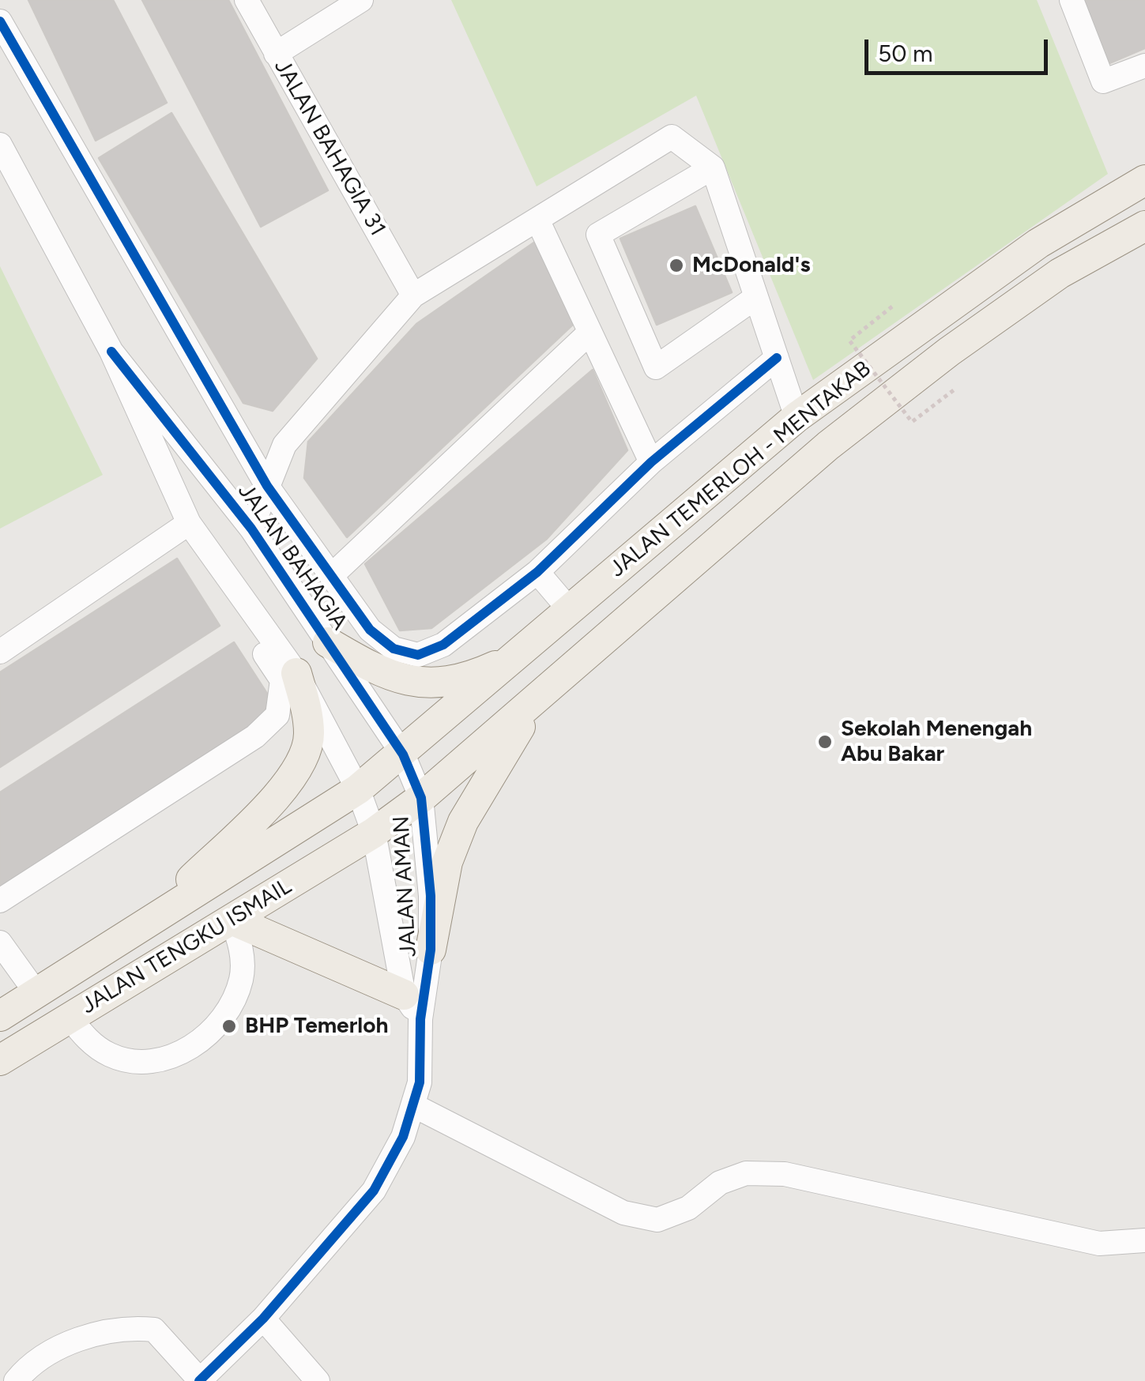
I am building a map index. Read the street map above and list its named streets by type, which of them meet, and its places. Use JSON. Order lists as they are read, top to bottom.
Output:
{
  "streets": {
    "main road": ["JALAN TEMERLOH - MENTAKAB", "JALAN TENGKU ISMAIL"],
    "street": ["JALAN BAHAGIA 31", "JALAN BAHAGIA", "JALAN AMAN"]
  },
  "crossings": [
    ["JALAN TEMERLOH - MENTAKAB", "JALAN BAHAGIA"],
    ["JALAN TEMERLOH - MENTAKAB", "JALAN AMAN"],
    ["JALAN TEMERLOH - MENTAKAB", "JALAN TENGKU ISMAIL"],
    ["JALAN BAHAGIA", "JALAN AMAN"],
    ["JALAN BAHAGIA", "JALAN TENGKU ISMAIL"]
  ],
  "places": ["McDonald's", "Sekolah Menengah Abu Bakar", "BHP Temerloh"],
  "scale_bar": "50 m"
}
